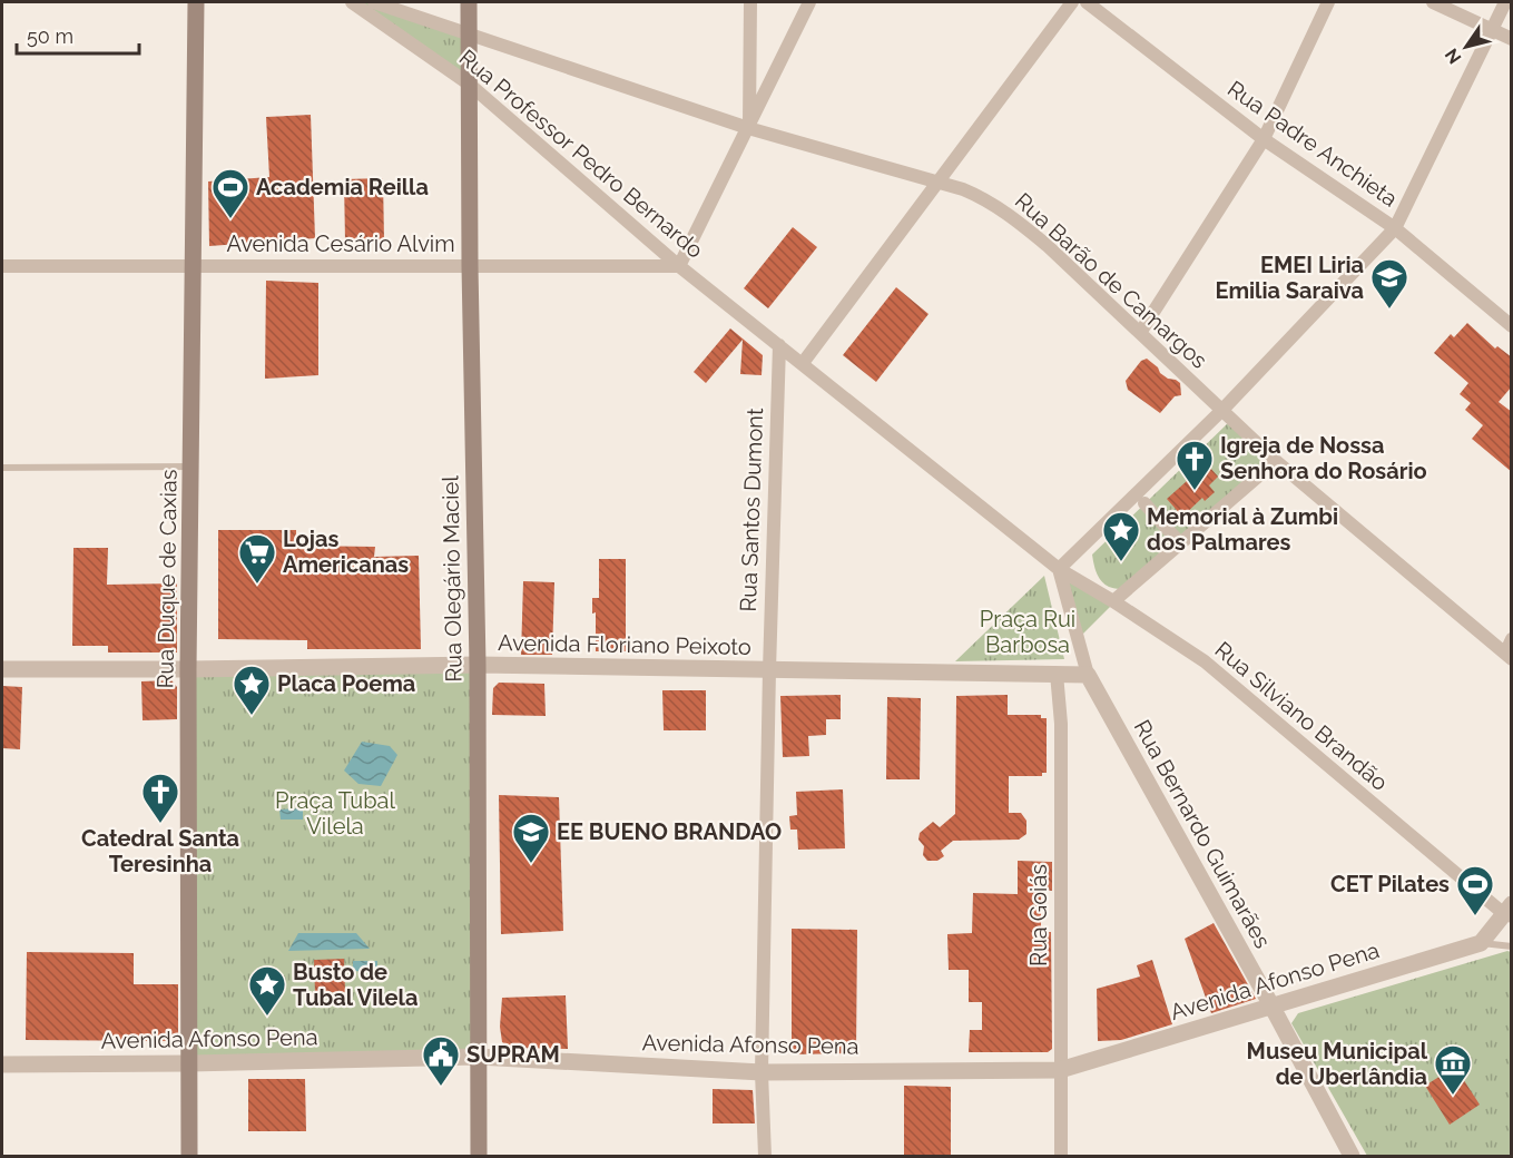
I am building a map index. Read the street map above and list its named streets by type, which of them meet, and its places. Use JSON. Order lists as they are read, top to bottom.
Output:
{
  "streets": {
    "main road": ["Rua Duque de Caxias", "Rua Olegário Maciel"],
    "street": [
      "Rua Padre Anchieta",
      "Rua Professor Pedro Bernardo",
      "Avenida Cesário Alvim",
      "Rua Barão de Camargos",
      "Rua Santos Dumont",
      "Avenida Floriano Peixoto",
      "Rua Silviano Brandão",
      "Rua Bernardo Guimarães",
      "Rua Goiás",
      "Avenida Afonso Pena"
    ]
  },
  "crossings": [
    ["Rua Professor Pedro Bernardo", "Avenida Cesário Alvim"],
    ["Rua Professor Pedro Bernardo", "Rua Santos Dumont"],
    ["Rua Professor Pedro Bernardo", "Rua Olegário Maciel"],
    ["Avenida Cesário Alvim", "Rua Duque de Caxias"],
    ["Avenida Cesário Alvim", "Rua Olegário Maciel"],
    ["Rua Barão de Camargos", "Rua Olegário Maciel"],
    ["Rua Santos Dumont", "Avenida Floriano Peixoto"],
    ["Rua Santos Dumont", "Avenida Afonso Pena"],
    ["Rua Duque de Caxias", "Avenida Floriano Peixoto"],
    ["Rua Duque de Caxias", "Avenida Afonso Pena"],
    ["Rua Olegário Maciel", "Avenida Floriano Peixoto"],
    ["Rua Olegário Maciel", "Avenida Afonso Pena"],
    ["Avenida Floriano Peixoto", "Rua Bernardo Guimarães"],
    ["Avenida Floriano Peixoto", "Rua Goiás"],
    ["Rua Bernardo Guimarães", "Avenida Afonso Pena"],
    ["Rua Goiás", "Avenida Afonso Pena"]
  ],
  "parks": ["Praça Rui Barbosa", "Praça Tubal Vilela"],
  "places": {
    "sports": ["Academia Reilla", "CET Pilates"],
    "school or university": ["EMEI Liria Emilia Saraiva", "EE BUENO BRANDAO"],
    "church": ["Igreja de Nossa Senhora do Rosário", "Catedral Santa Teresinha"],
    "place": ["Memorial à Zumbi dos Palmares", "Placa Poema", "Busto de Tubal Vilela"],
    "supermarket": ["Lojas Americanas"],
    "public building": ["SUPRAM"],
    "museum": ["Museu Municipal de Uberlândia"]
  },
  "scale_bar": "50 m",
  "north": "bottom left"
}
